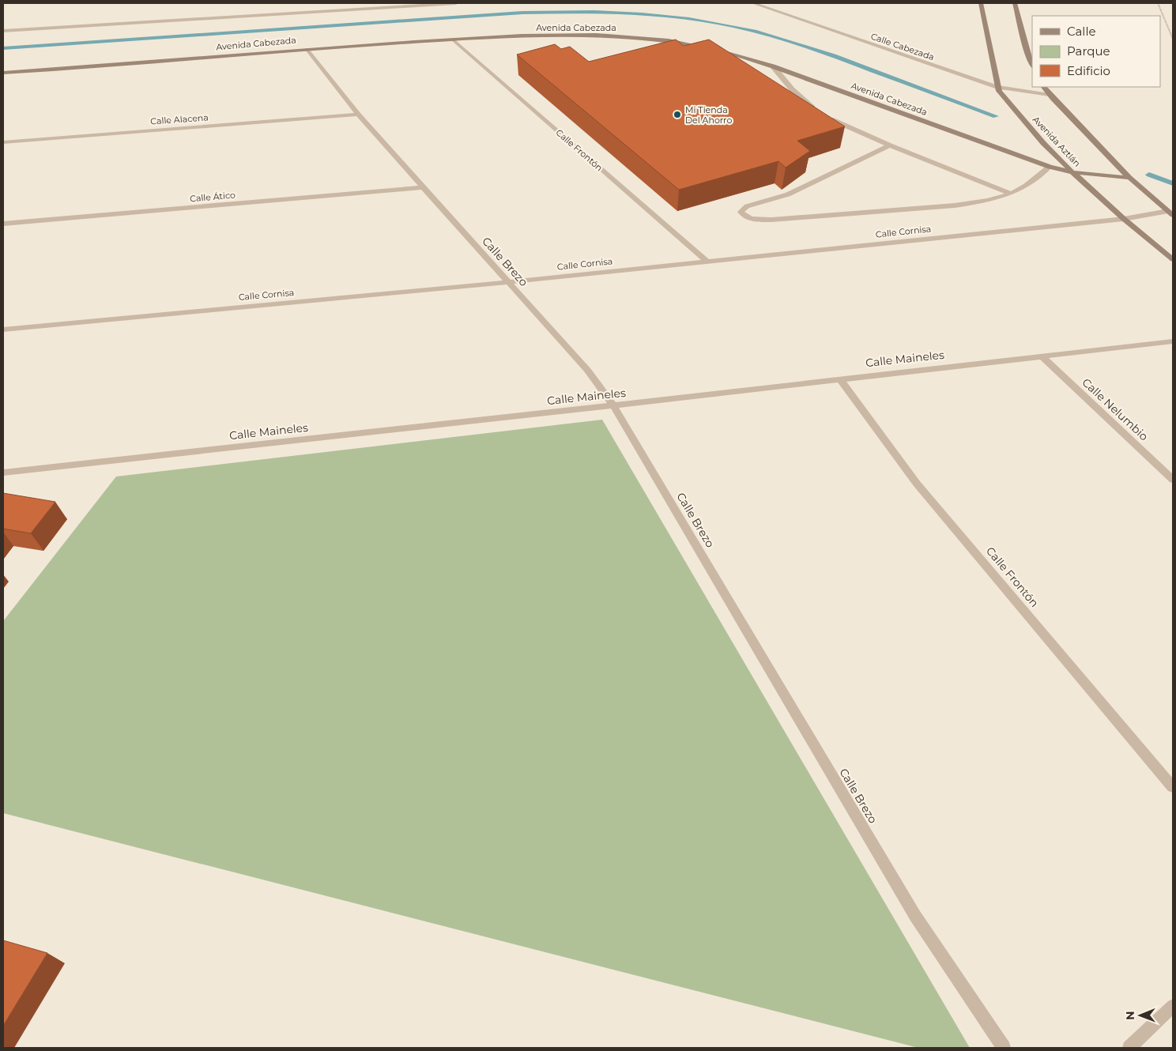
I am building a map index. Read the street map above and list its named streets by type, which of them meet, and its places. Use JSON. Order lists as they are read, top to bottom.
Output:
{
  "streets": {
    "main road": ["Avenida Cabezada", "Avenida Aztlán"],
    "street": [
      "Calle Cabezada",
      "Calle Alacena",
      "Calle Frontón",
      "Calle Ático",
      "Calle Cornisa",
      "Calle Brezo",
      "Calle Maineles",
      "Calle Nelumbio"
    ]
  },
  "crossings": [
    ["Avenida Cabezada", "Avenida Aztlán"],
    ["Avenida Cabezada", "Calle Frontón"],
    ["Avenida Cabezada", "Calle Brezo"],
    ["Calle Cabezada", "Avenida Aztlán"],
    ["Calle Alacena", "Calle Brezo"],
    ["Avenida Aztlán", "Calle Cornisa"],
    ["Calle Frontón", "Calle Cornisa"],
    ["Calle Frontón", "Calle Maineles"],
    ["Calle Ático", "Calle Brezo"],
    ["Calle Cornisa", "Calle Brezo"],
    ["Calle Brezo", "Calle Maineles"],
    ["Calle Maineles", "Calle Nelumbio"]
  ],
  "places": ["Mi Tienda Del Ahorro"],
  "legend": ["Calle", "Parque", "Edificio"],
  "north": "left"
}
